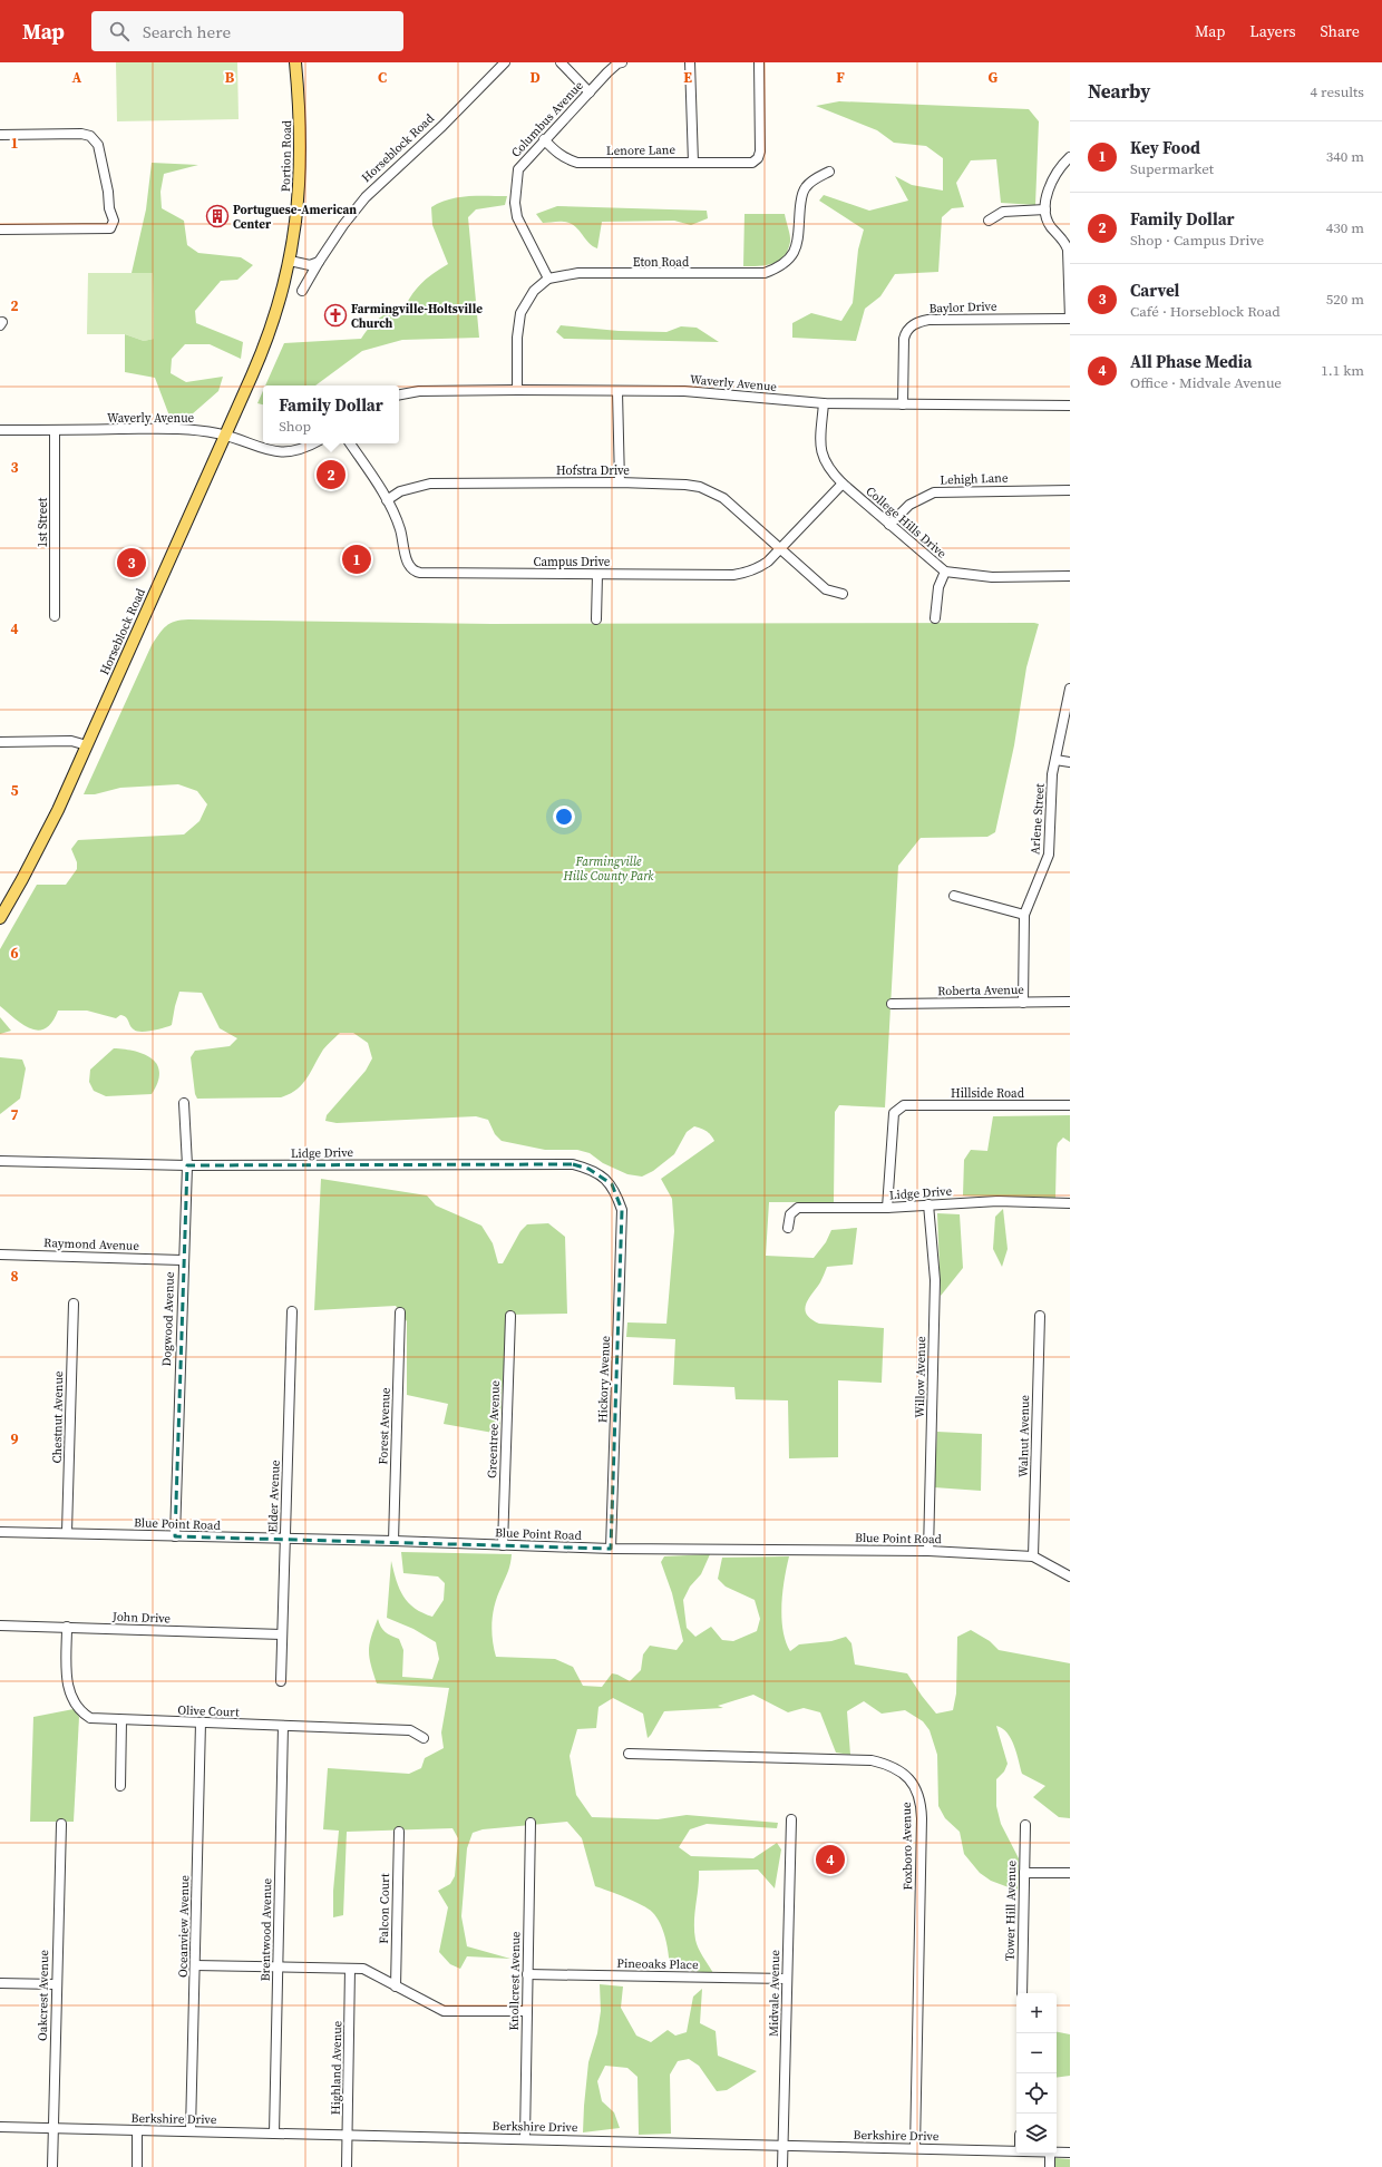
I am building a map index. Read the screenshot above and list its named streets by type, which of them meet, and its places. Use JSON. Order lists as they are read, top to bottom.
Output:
{
  "streets": {
    "main road": ["Horseblock Road", "Portion Road"],
    "street": [
      "Columbus Avenue",
      "Lenore Lane",
      "Eton Road",
      "Baylor Drive",
      "Waverly Avenue",
      "Hofstra Drive",
      "Lehigh Lane",
      "1st Street",
      "College Hills Drive",
      "Campus Drive",
      "Arlene Street",
      "Roberta Avenue",
      "Hillside Road",
      "Lidge Drive",
      "Raymond Avenue",
      "Dogwood Avenue",
      "Willow Avenue",
      "Hickory Avenue",
      "Chestnut Avenue",
      "Forest Avenue",
      "Greentree Avenue",
      "Walnut Avenue",
      "Elder Avenue",
      "Blue Point Road",
      "John Drive",
      "Olive Court",
      "Foxboro Avenue",
      "Falcon Court",
      "Tower Hill Avenue",
      "Oceanview Avenue",
      "Brentwood Avenue",
      "Pineoaks Place",
      "Knollcrest Avenue",
      "Midvale Avenue",
      "Oakcrest Avenue",
      "Highland Avenue",
      "Berkshire Drive"
    ]
  },
  "crossings": [
    ["Columbus Avenue", "Lenore Lane"],
    ["Columbus Avenue", "Eton Road"],
    ["Horseblock Road", "Portion Road"],
    ["Horseblock Road", "Waverly Avenue"],
    ["Baylor Drive", "Waverly Avenue"],
    ["Waverly Avenue", "1st Street"],
    ["Waverly Avenue", "College Hills Drive"],
    ["Hofstra Drive", "Campus Drive"],
    ["Lehigh Lane", "College Hills Drive"],
    ["College Hills Drive", "Campus Drive"],
    ["Arlene Street", "Roberta Avenue"],
    ["Hillside Road", "Lidge Drive"],
    ["Lidge Drive", "Dogwood Avenue"],
    ["Lidge Drive", "Willow Avenue"],
    ["Lidge Drive", "Hickory Avenue"],
    ["Raymond Avenue", "Dogwood Avenue"],
    ["Dogwood Avenue", "Blue Point Road"],
    ["Willow Avenue", "Blue Point Road"],
    ["Hickory Avenue", "Blue Point Road"],
    ["Chestnut Avenue", "Blue Point Road"],
    ["Forest Avenue", "Blue Point Road"],
    ["Greentree Avenue", "Blue Point Road"],
    ["Walnut Avenue", "Blue Point Road"],
    ["Elder Avenue", "Blue Point Road"],
    ["Elder Avenue", "John Drive"],
    ["John Drive", "Olive Court"],
    ["Olive Court", "Oceanview Avenue"],
    ["Olive Court", "Brentwood Avenue"],
    ["Foxboro Avenue", "Berkshire Drive"],
    ["Oceanview Avenue", "Berkshire Drive"],
    ["Brentwood Avenue", "Berkshire Drive"],
    ["Pineoaks Place", "Knollcrest Avenue"],
    ["Pineoaks Place", "Midvale Avenue"],
    ["Knollcrest Avenue", "Berkshire Drive"],
    ["Midvale Avenue", "Berkshire Drive"],
    ["Oakcrest Avenue", "Berkshire Drive"],
    ["Highland Avenue", "Berkshire Drive"]
  ],
  "parks": ["Farmingville Hills County Park"],
  "places": {
    "building": ["Portuguese-American Center"],
    "church": ["Farmingville-Holtsville Church"]
  },
  "page": {
    "header": "Map",
    "search": "Search here",
    "nav": ["Map", "Layers", "Share"],
    "heading": ["Nearby", "4 results"],
    "list": [
      {
        "mark": "1",
        "name": "Key Food",
        "note": "Supermarket",
        "value": "340 m"
      },
      {
        "mark": "2",
        "name": "Family Dollar",
        "note": "Shop · Campus Drive",
        "value": "430 m"
      },
      {
        "mark": "3",
        "name": "Carvel",
        "note": "Café · Horseblock Road",
        "value": "520 m"
      },
      {
        "mark": "4",
        "name": "All Phase Media",
        "note": "Office · Midvale Avenue",
        "value": "1.1 km"
      }
    ],
    "popup": ["Family Dollar", "Shop"],
    "pins": [
      "2",
      "1",
      "3",
      "4"
    ],
    "map_buttons": ["+", "−"]
  },
  "grid": {
    "columns": [
      "A",
      "B",
      "C",
      "D",
      "E",
      "F",
      "G"
    ],
    "rows": [
      "1",
      "2",
      "3",
      "4",
      "5",
      "6",
      "7",
      "8",
      "9"
    ]
  }
}
